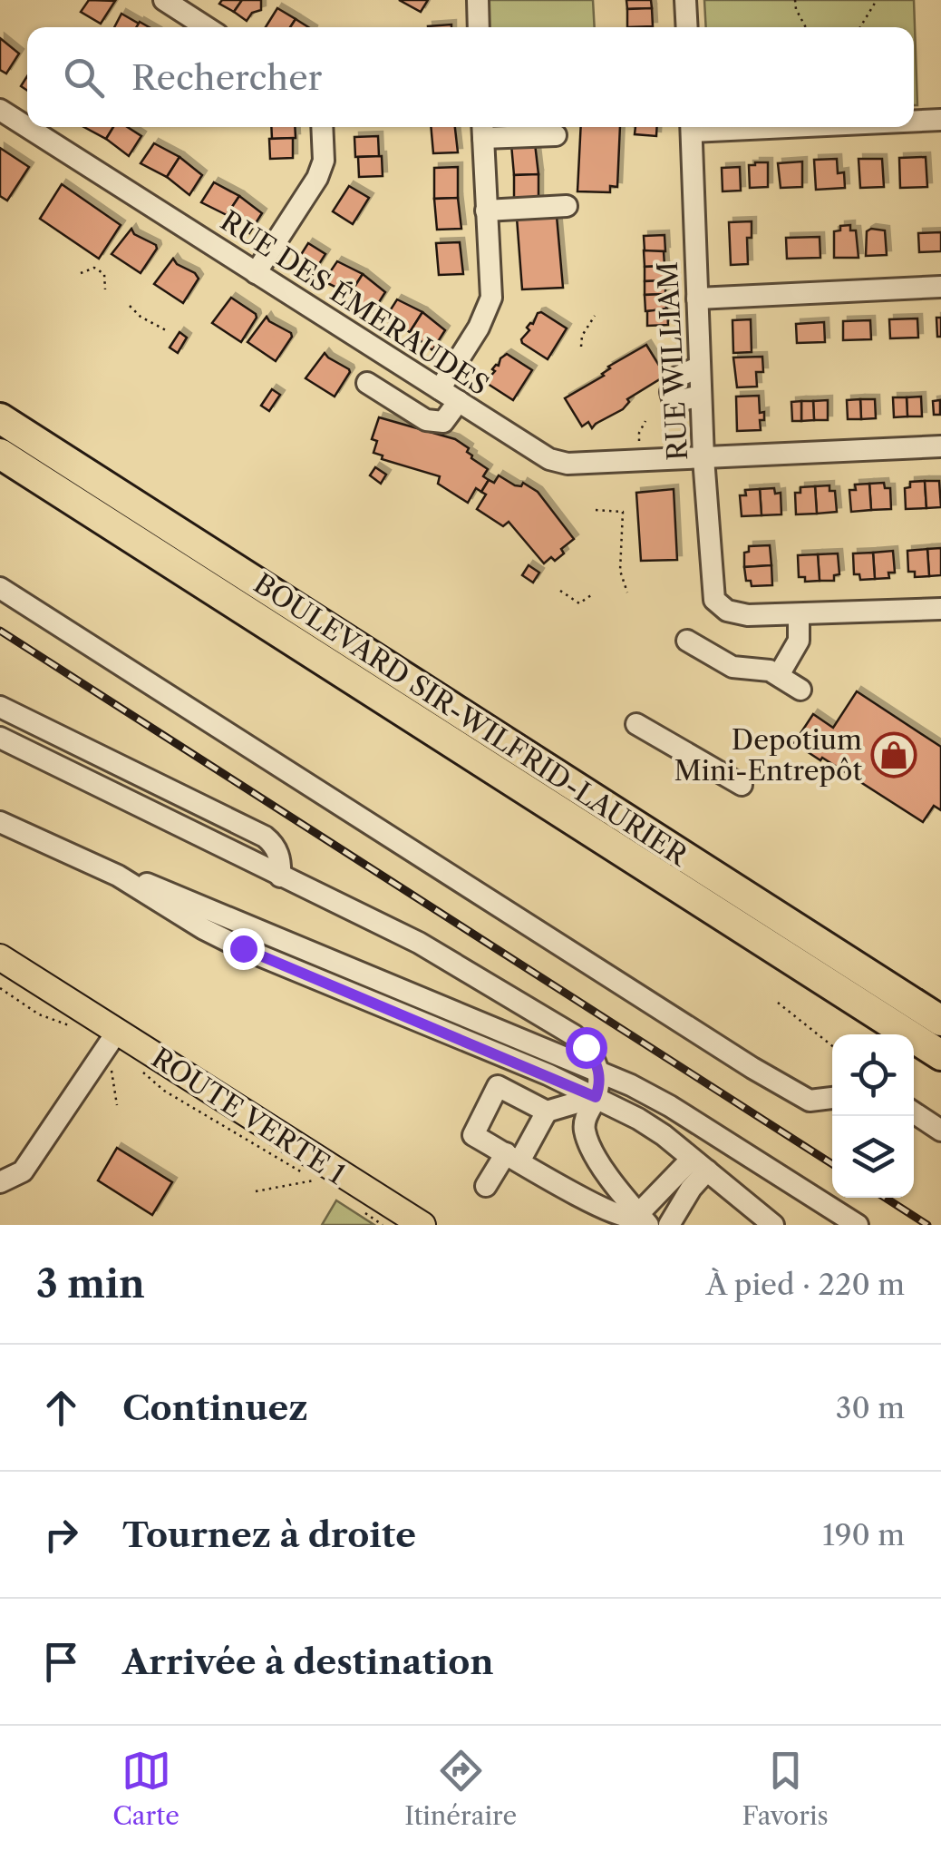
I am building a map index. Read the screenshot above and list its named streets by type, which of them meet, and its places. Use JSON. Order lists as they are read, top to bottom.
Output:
{
  "streets": {
    "highway": ["BOULEVARD SIR-WILFRID-LAURIER"],
    "street": ["RUE DES ÉMERAUDES", "RUE WILLIAM"],
    "path": ["ROUTE VERTE 1"]
  },
  "crossings": [
    ["RUE DES ÉMERAUDES", "RUE WILLIAM"]
  ],
  "places": {
    "shop": ["Depotium Mini-Entrepôt"]
  },
  "page": {
    "search": "Rechercher",
    "heading": ["3 min", "À pied · 220 m"],
    "list": [
      ["Continuez", "30 m"],
      ["Tournez à droite", "190 m"],
      "Arrivée à destination"
    ],
    "nav": ["Carte", "Itinéraire", "Favoris"]
  }
}
